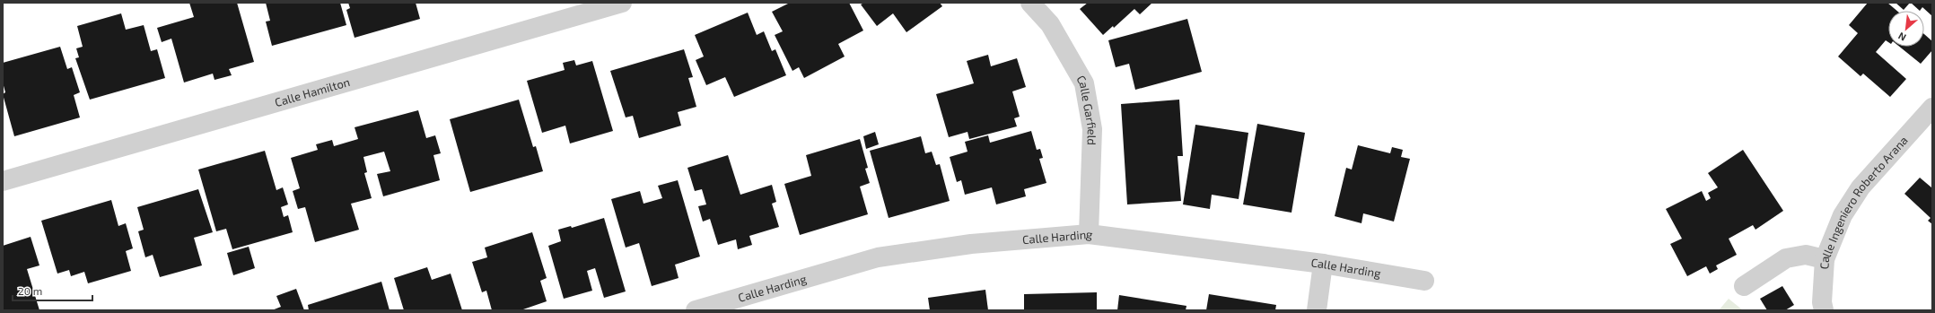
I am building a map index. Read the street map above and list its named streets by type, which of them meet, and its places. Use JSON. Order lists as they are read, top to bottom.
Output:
{
  "streets": {
    "street": [
      "Calle Hamilton",
      "Calle Garfield",
      "Calle Ingeniero Roberto Arana",
      "Calle Harding"
    ]
  },
  "crossings": [
    ["Calle Garfield", "Calle Harding"]
  ],
  "scale_bar": "20 m",
  "north": "bottom left"
}
